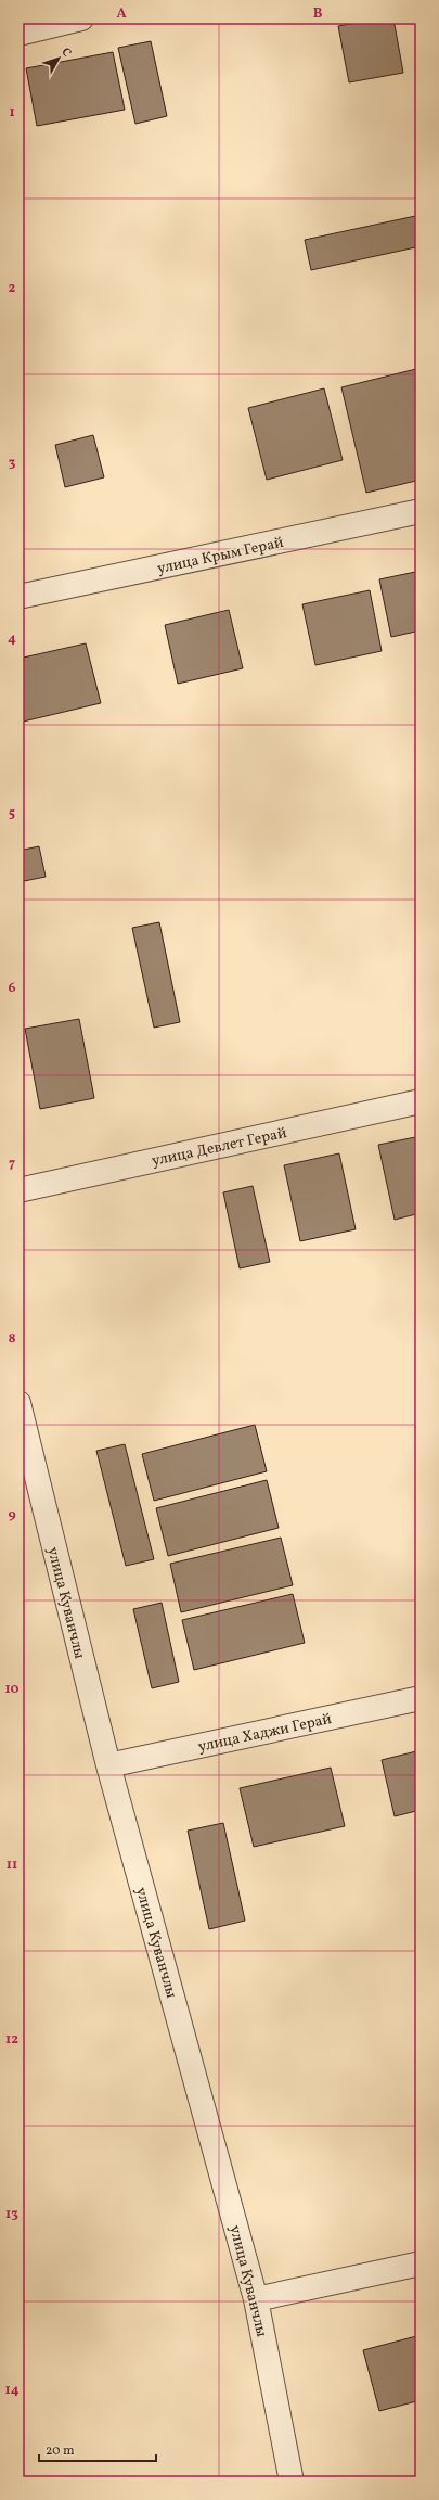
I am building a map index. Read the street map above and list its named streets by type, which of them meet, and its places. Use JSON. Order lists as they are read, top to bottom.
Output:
{
  "streets": {
    "street": [
      "улица Крым Герай",
      "улица Девлет Герай",
      "улица Куванчлы",
      "улица Хаджи Герай"
    ]
  },
  "crossings": [
    ["улица Куванчлы", "улица Хаджи Герай"]
  ],
  "scale_bar": "20 m",
  "north": "top right",
  "grid": {
    "columns": ["A", "B"],
    "rows": [
      "1",
      "2",
      "3",
      "4",
      "5",
      "6",
      "7",
      "8",
      "9",
      "10",
      "11",
      "12",
      "13",
      "14"
    ]
  }
}
